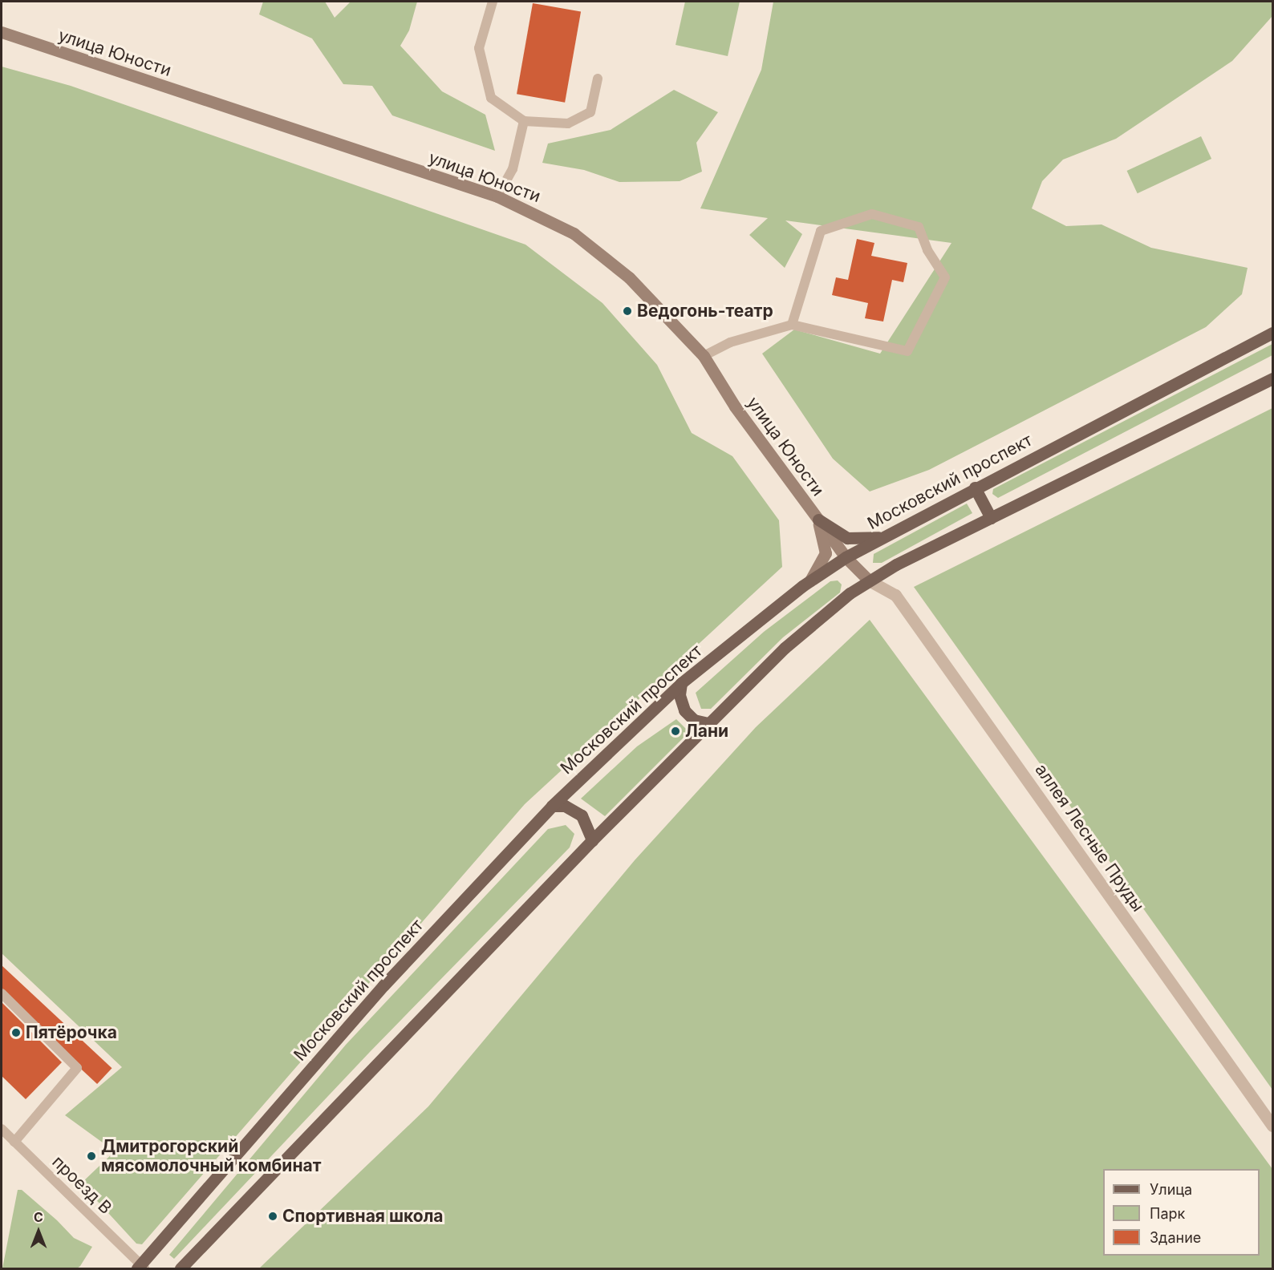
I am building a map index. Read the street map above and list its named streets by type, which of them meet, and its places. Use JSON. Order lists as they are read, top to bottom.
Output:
{
  "streets": {
    "main road": ["Московский проспект"],
    "street": ["улица Юности", "аллея Лесные Пруды"],
    "lane": ["проезд B"]
  },
  "crossings": [
    ["улица Юности", "Московский проспект"],
    ["улица Юности", "аллея Лесные Пруды"],
    ["Московский проспект", "проезд B"]
  ],
  "places": [
    "Ведогонь-театр",
    "Лани",
    "Пятёрочка",
    "Дмитрогорский мясомолочный комбинат",
    "Спортивная школа"
  ],
  "legend": ["Улица", "Парк", "Здание"],
  "north": "top"
}
